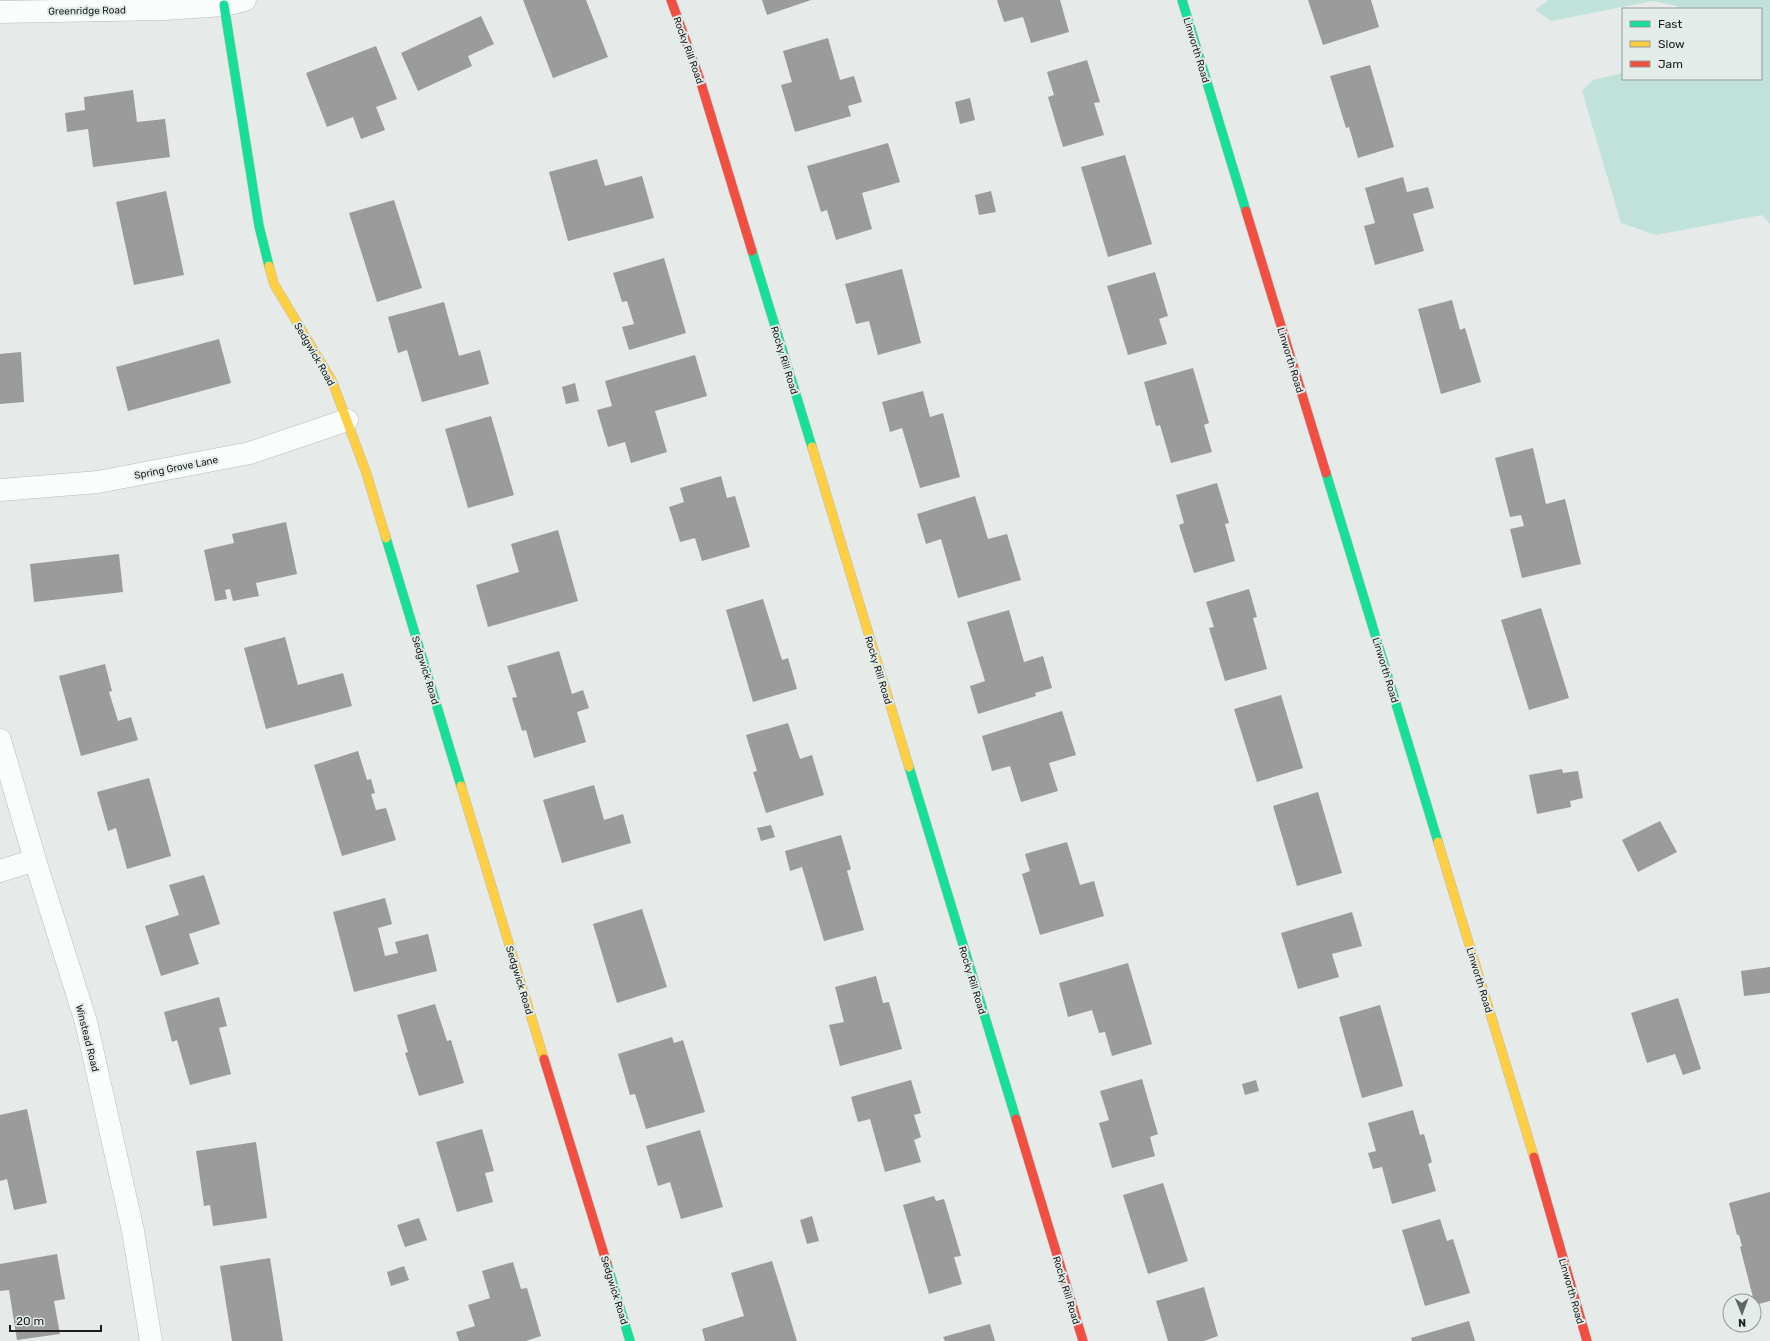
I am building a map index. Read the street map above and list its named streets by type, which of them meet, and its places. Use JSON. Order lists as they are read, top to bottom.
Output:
{
  "streets": {
    "street": [
      "Greenridge Road",
      "Rocky Rill Road",
      "Linworth Road",
      "Sedgwick Road",
      "Spring Grove Lane",
      "Winstead Road"
    ]
  },
  "crossings": [
    ["Greenridge Road", "Sedgwick Road"],
    ["Sedgwick Road", "Spring Grove Lane"]
  ],
  "legend": ["Fast", "Slow", "Jam"],
  "scale_bar": "20 m",
  "north": "bottom"
}
